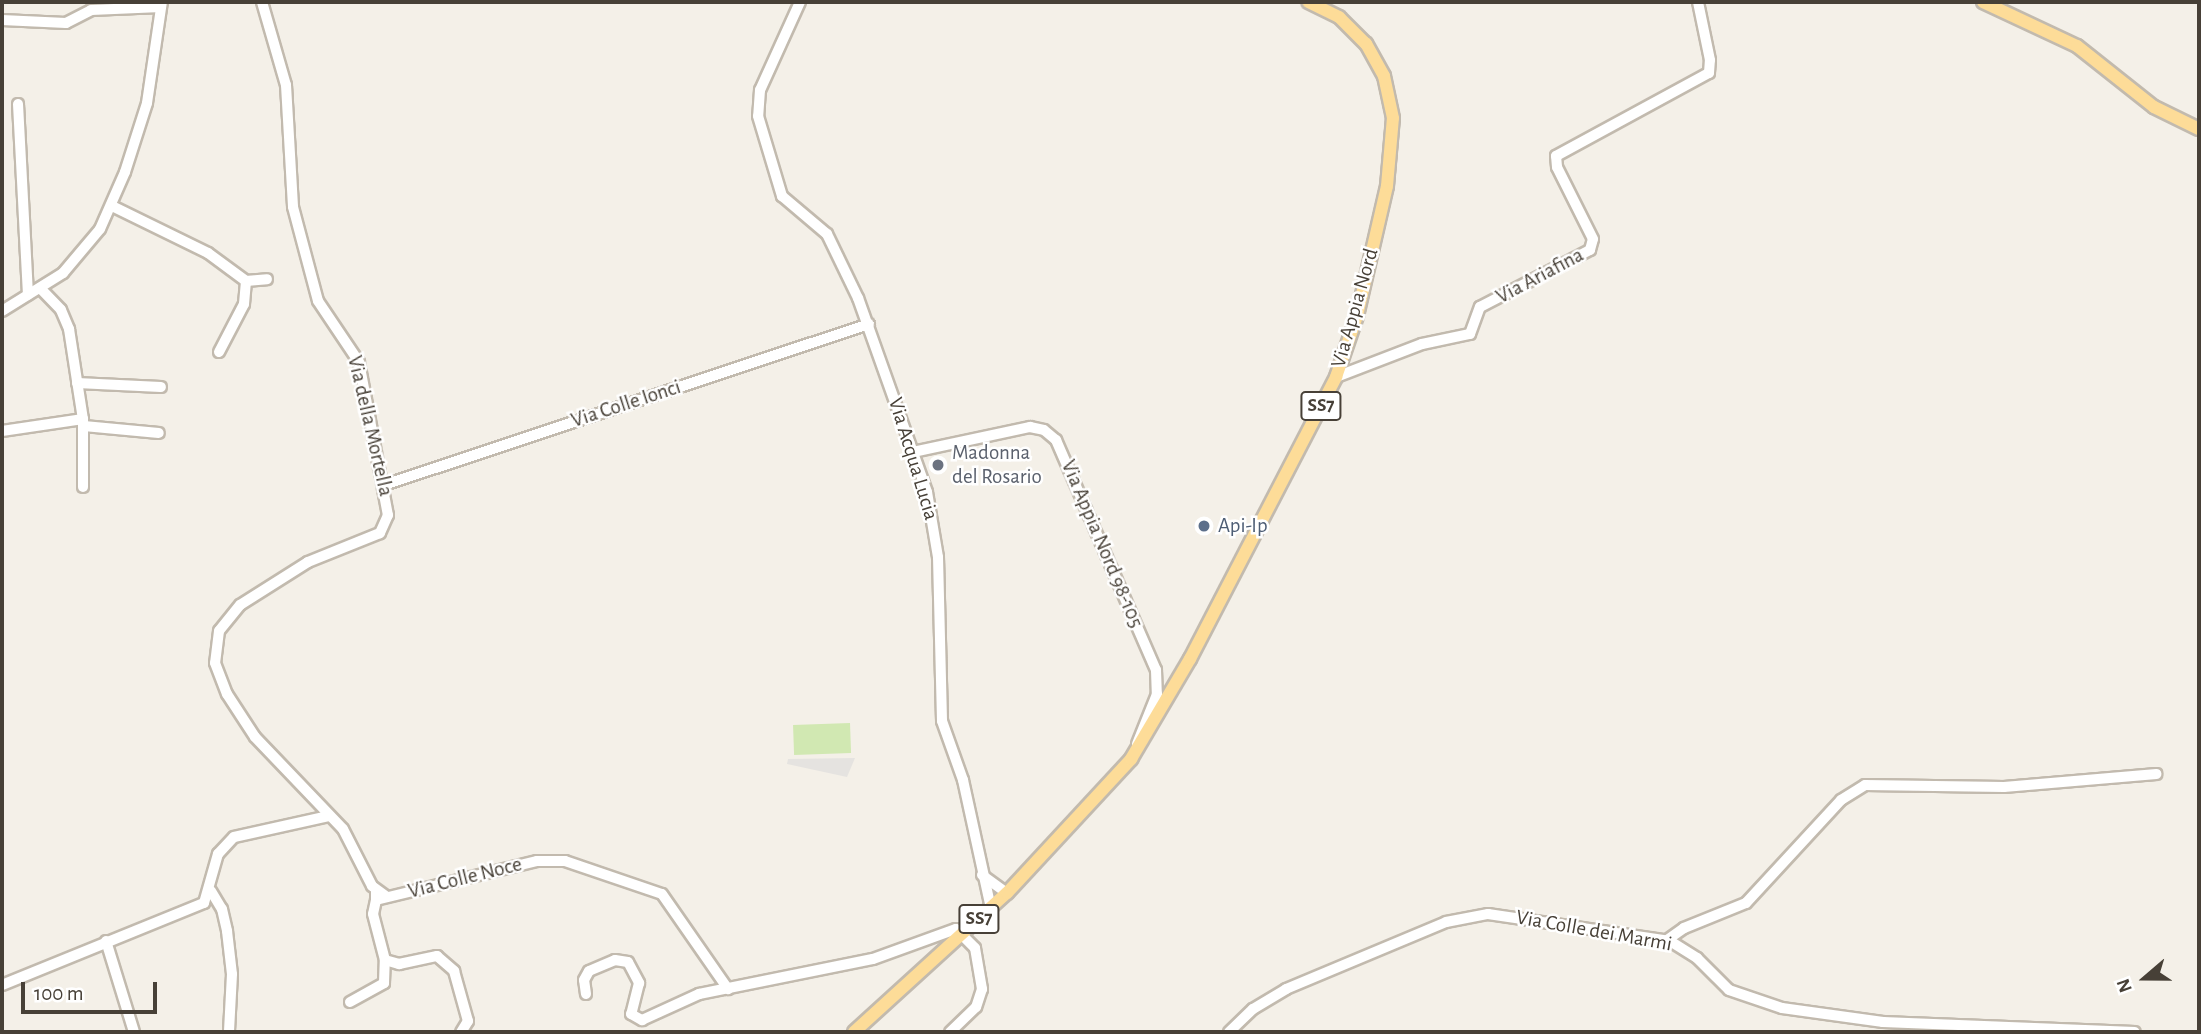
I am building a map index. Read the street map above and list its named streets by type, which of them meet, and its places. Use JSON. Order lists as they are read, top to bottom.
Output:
{
  "streets": {
    "main road": ["Via Appia Nord", "SS7"],
    "street": [
      "Via Ariafina",
      "Via Colle Ionci",
      "Via della Mortella",
      "Via Acqua Lucia",
      "Via Appia Nord 98-105",
      "Via Colle Noce",
      "Via Colle dei Marmi"
    ]
  },
  "crossings": [
    ["Via Ariafina", "Via Appia Nord"],
    ["Via Appia Nord", "SS7"],
    ["Via Appia Nord", "Via Appia Nord 98-105"],
    ["Via Colle Ionci", "Via della Mortella"],
    ["Via Colle Ionci", "Via Acqua Lucia"],
    ["SS7", "Via Acqua Lucia"],
    ["Via della Mortella", "Via Colle Noce"],
    ["Via Acqua Lucia", "Via Appia Nord 98-105"]
  ],
  "places": ["Madonna del Rosario", "Api-Ip"],
  "scale_bar": "100 m",
  "north": "left"
}
